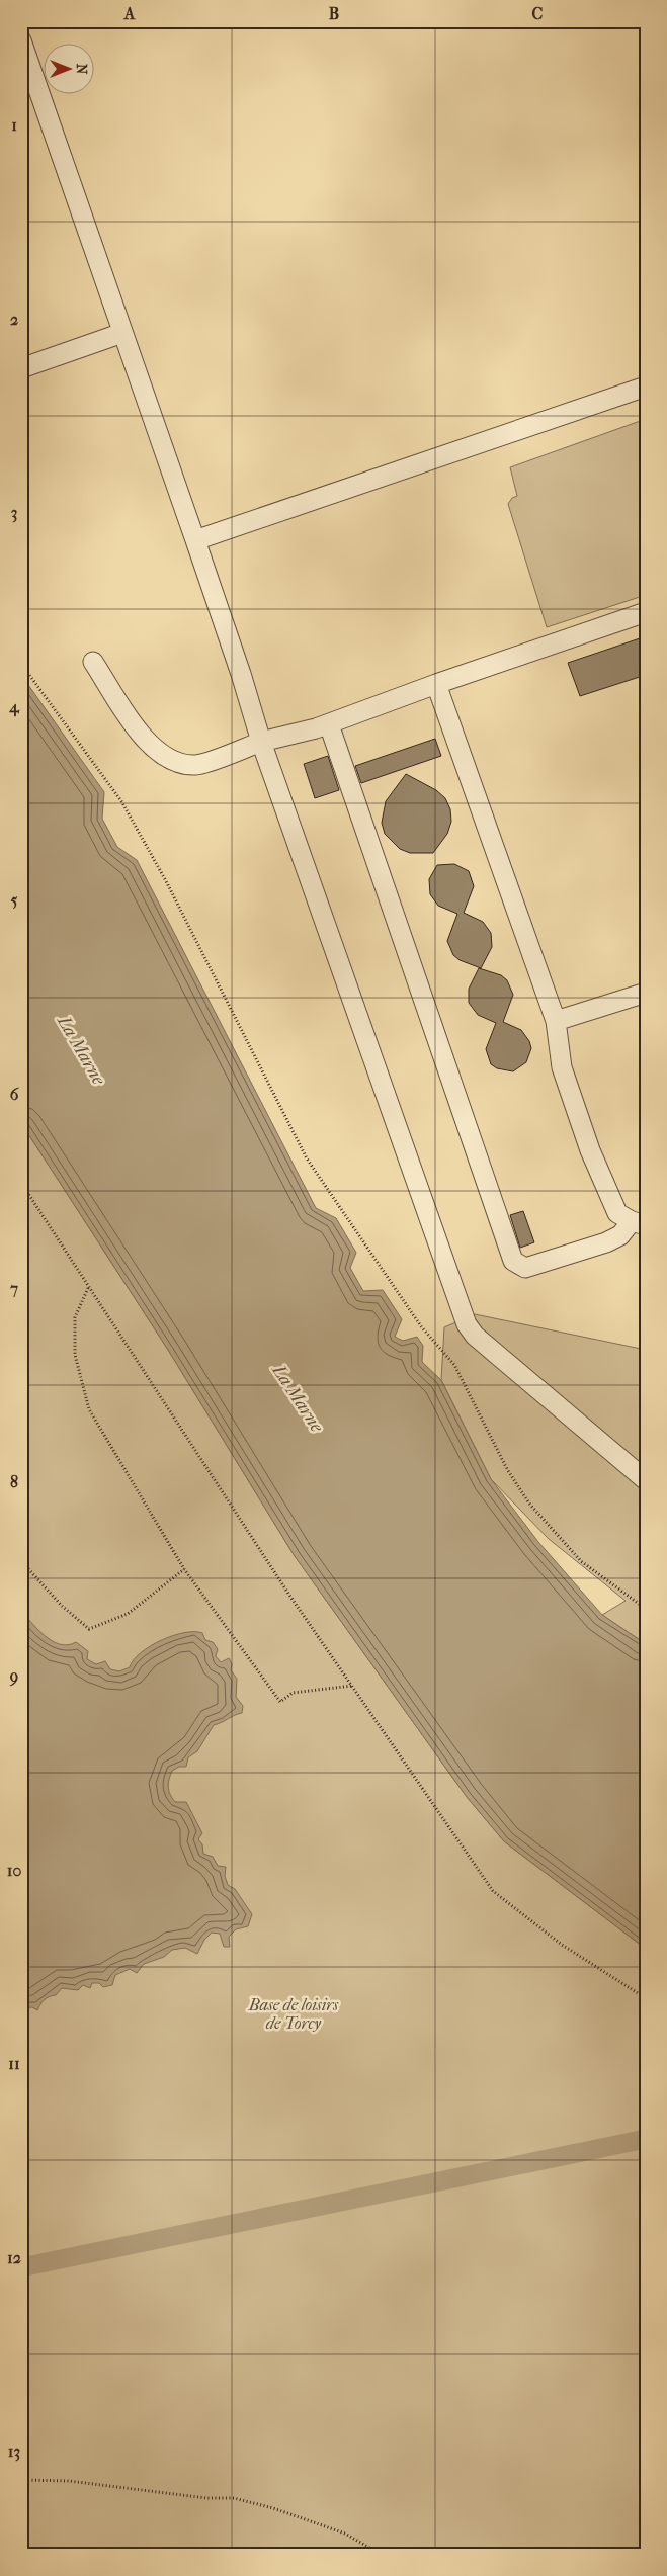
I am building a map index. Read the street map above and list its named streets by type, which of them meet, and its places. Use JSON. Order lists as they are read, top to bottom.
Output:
{
  "water": ["La Marne"],
  "parks": ["Base de loisirs de Torcy"],
  "north": "right",
  "grid": {
    "columns": ["A", "B", "C"],
    "rows": [
      "1",
      "2",
      "3",
      "4",
      "5",
      "6",
      "7",
      "8",
      "9",
      "10",
      "11",
      "12",
      "13"
    ]
  }
}
